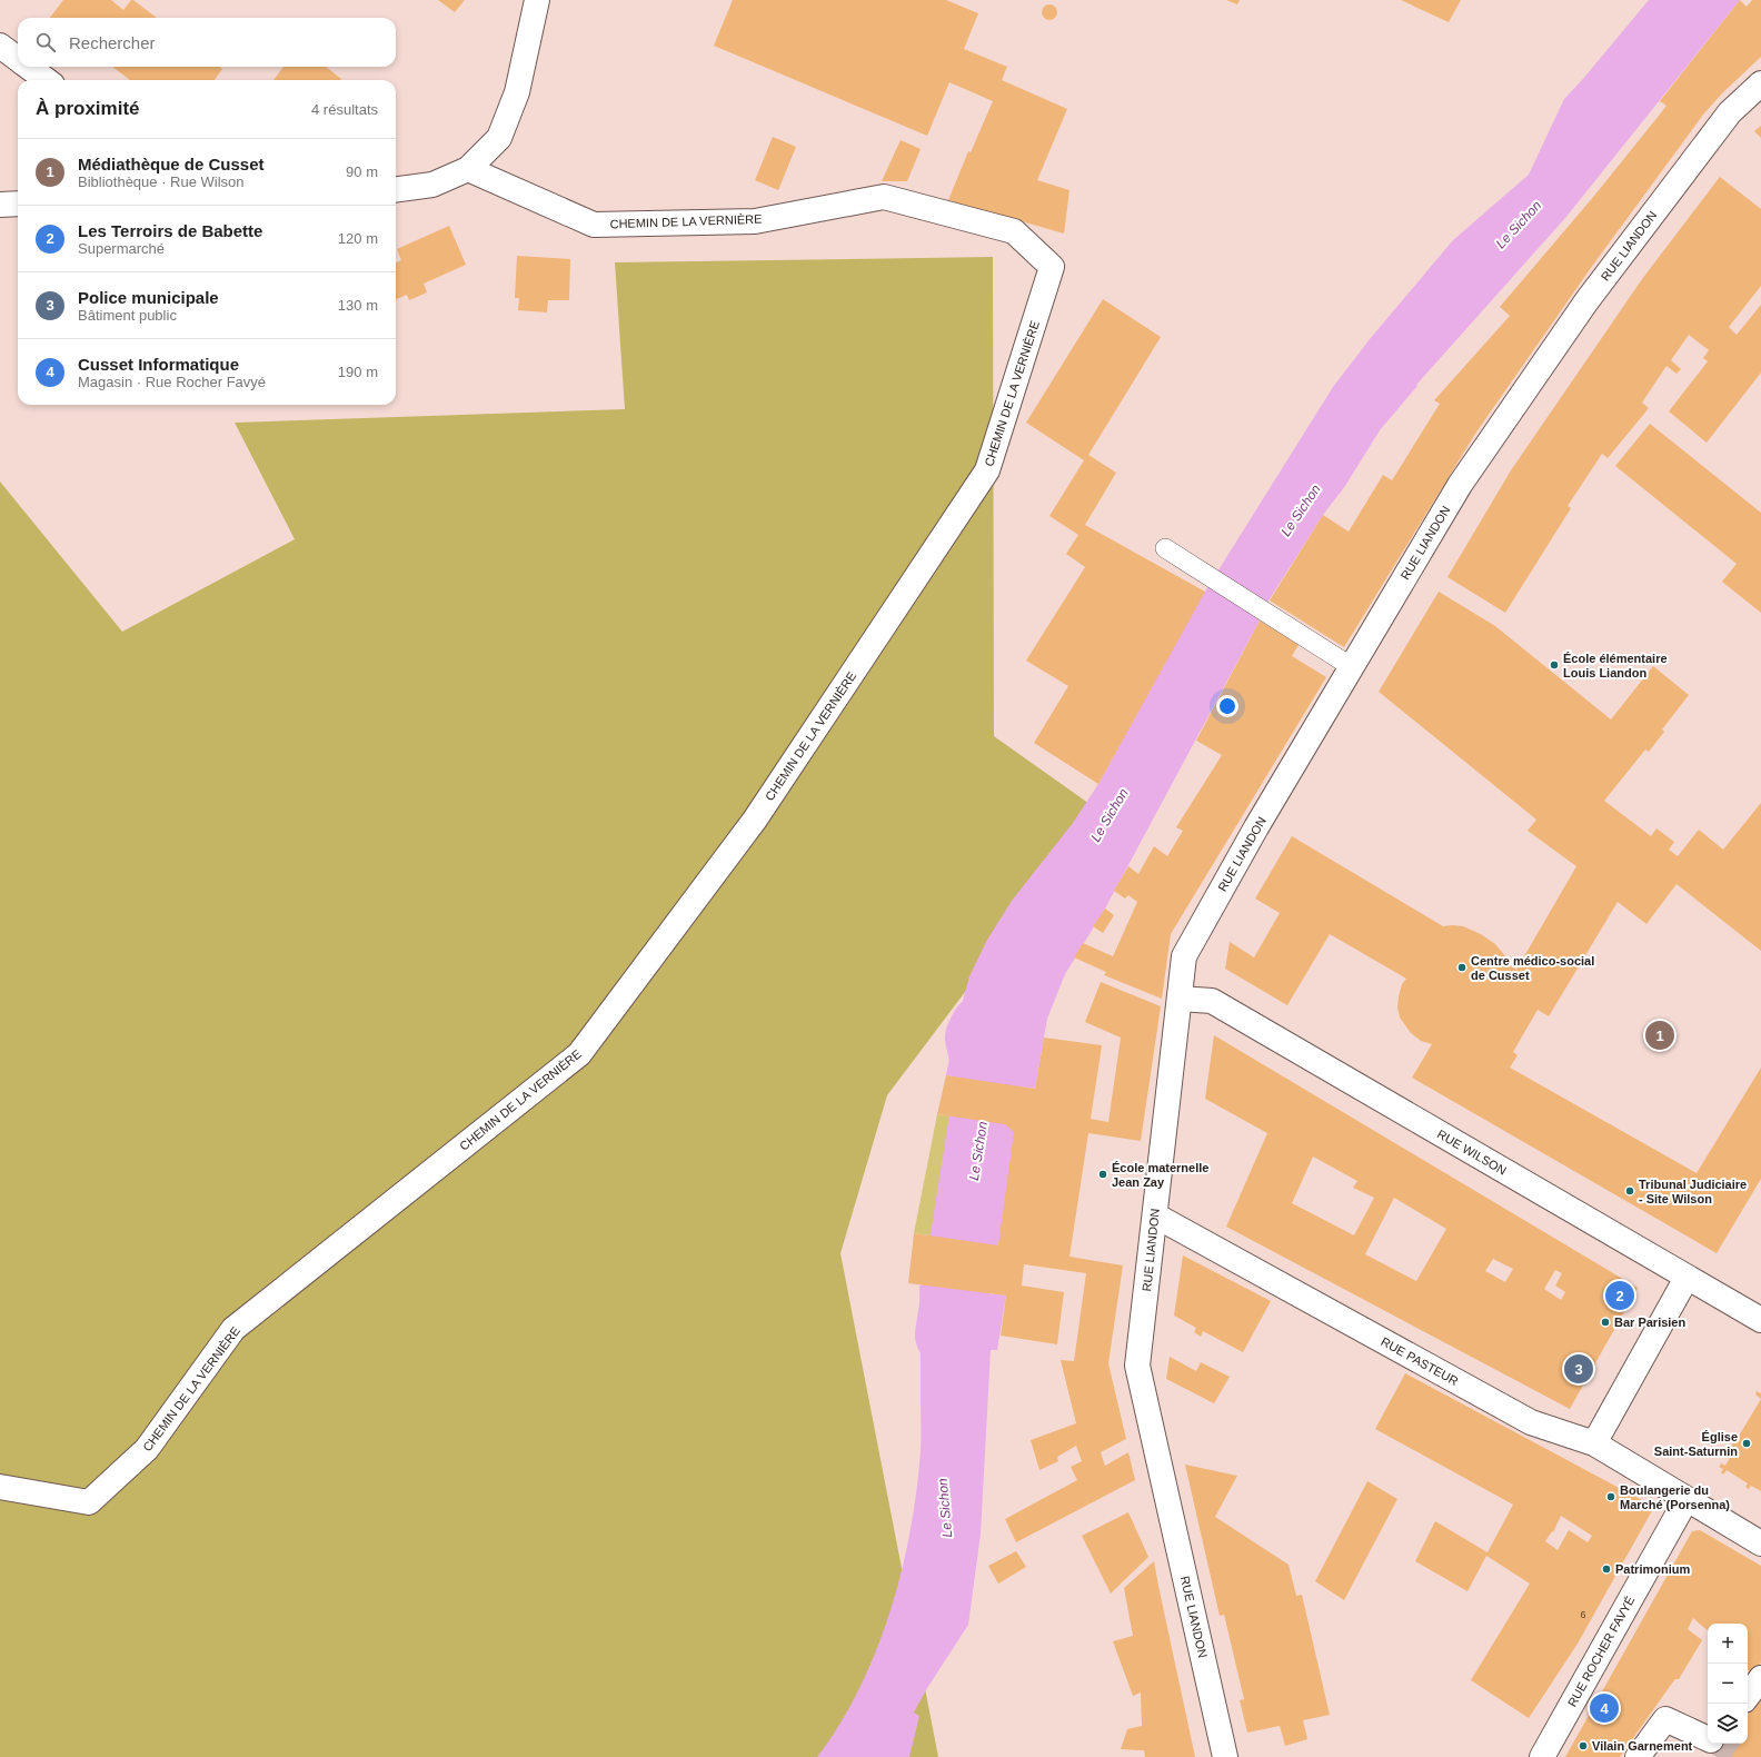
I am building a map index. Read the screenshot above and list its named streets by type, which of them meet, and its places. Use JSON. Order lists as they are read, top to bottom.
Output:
{
  "streets": {
    "street": [
      "CHEMIN DE LA VERNIÈRE",
      "RUE LIANDON",
      "RUE WILSON",
      "RUE PASTEUR",
      "RUE ROCHER FAVYÉ"
    ]
  },
  "crossings": [
    ["RUE LIANDON", "RUE WILSON"],
    ["RUE LIANDON", "RUE PASTEUR"],
    ["RUE PASTEUR", "RUE ROCHER FAVYÉ"]
  ],
  "water": ["Le Sichon"],
  "places": [
    "École élémentaire Louis Liandon",
    "Centre médico-social de Cusset",
    "École maternelle Jean Zay",
    "Tribunal Judiciaire - Site Wilson",
    "Bar Parisien",
    "Église Saint-Saturnin",
    "Boulangerie du Marché (Porsenna)",
    "Patrimonium",
    "Vilain Garnement"
  ],
  "house_numbers": ["6"],
  "page": {
    "search": "Rechercher",
    "heading": ["À proximité", "4 résultats"],
    "list": [
      {
        "mark": "1",
        "name": "Médiathèque de Cusset",
        "note": "Bibliothèque · Rue Wilson",
        "value": "90 m"
      },
      {
        "mark": "2",
        "name": "Les Terroirs de Babette",
        "note": "Supermarché",
        "value": "120 m"
      },
      {
        "mark": "3",
        "name": "Police municipale",
        "note": "Bâtiment public",
        "value": "130 m"
      },
      {
        "mark": "4",
        "name": "Cusset Informatique",
        "note": "Magasin · Rue Rocher Favyé",
        "value": "190 m"
      }
    ],
    "pins": [
      "1",
      "2",
      "3",
      "4"
    ],
    "map_buttons": ["+", "−"]
  }
}
